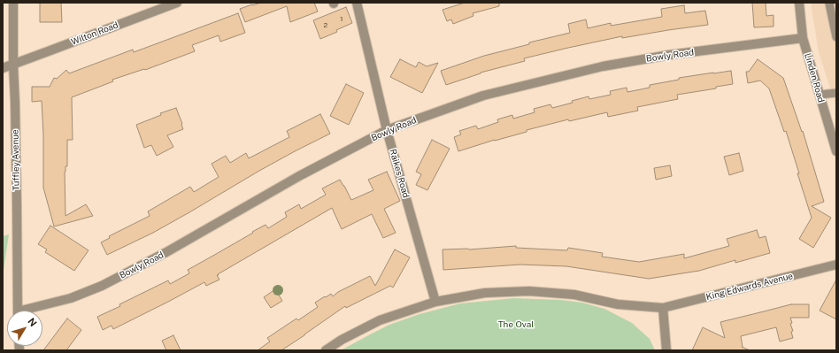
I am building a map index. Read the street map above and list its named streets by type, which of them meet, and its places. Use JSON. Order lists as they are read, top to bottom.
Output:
{
  "streets": {
    "street": [
      "Wilton Road",
      "Bowly Road",
      "Linden Road",
      "Tuffley Avenue",
      "Raikes Road",
      "King Edwards Avenue"
    ]
  },
  "crossings": [
    ["Wilton Road", "Tuffley Avenue"],
    ["Bowly Road", "Linden Road"],
    ["Bowly Road", "Raikes Road"]
  ],
  "parks": ["The Oval"],
  "house_numbers": ["1", "2"],
  "north": "top right"
}
